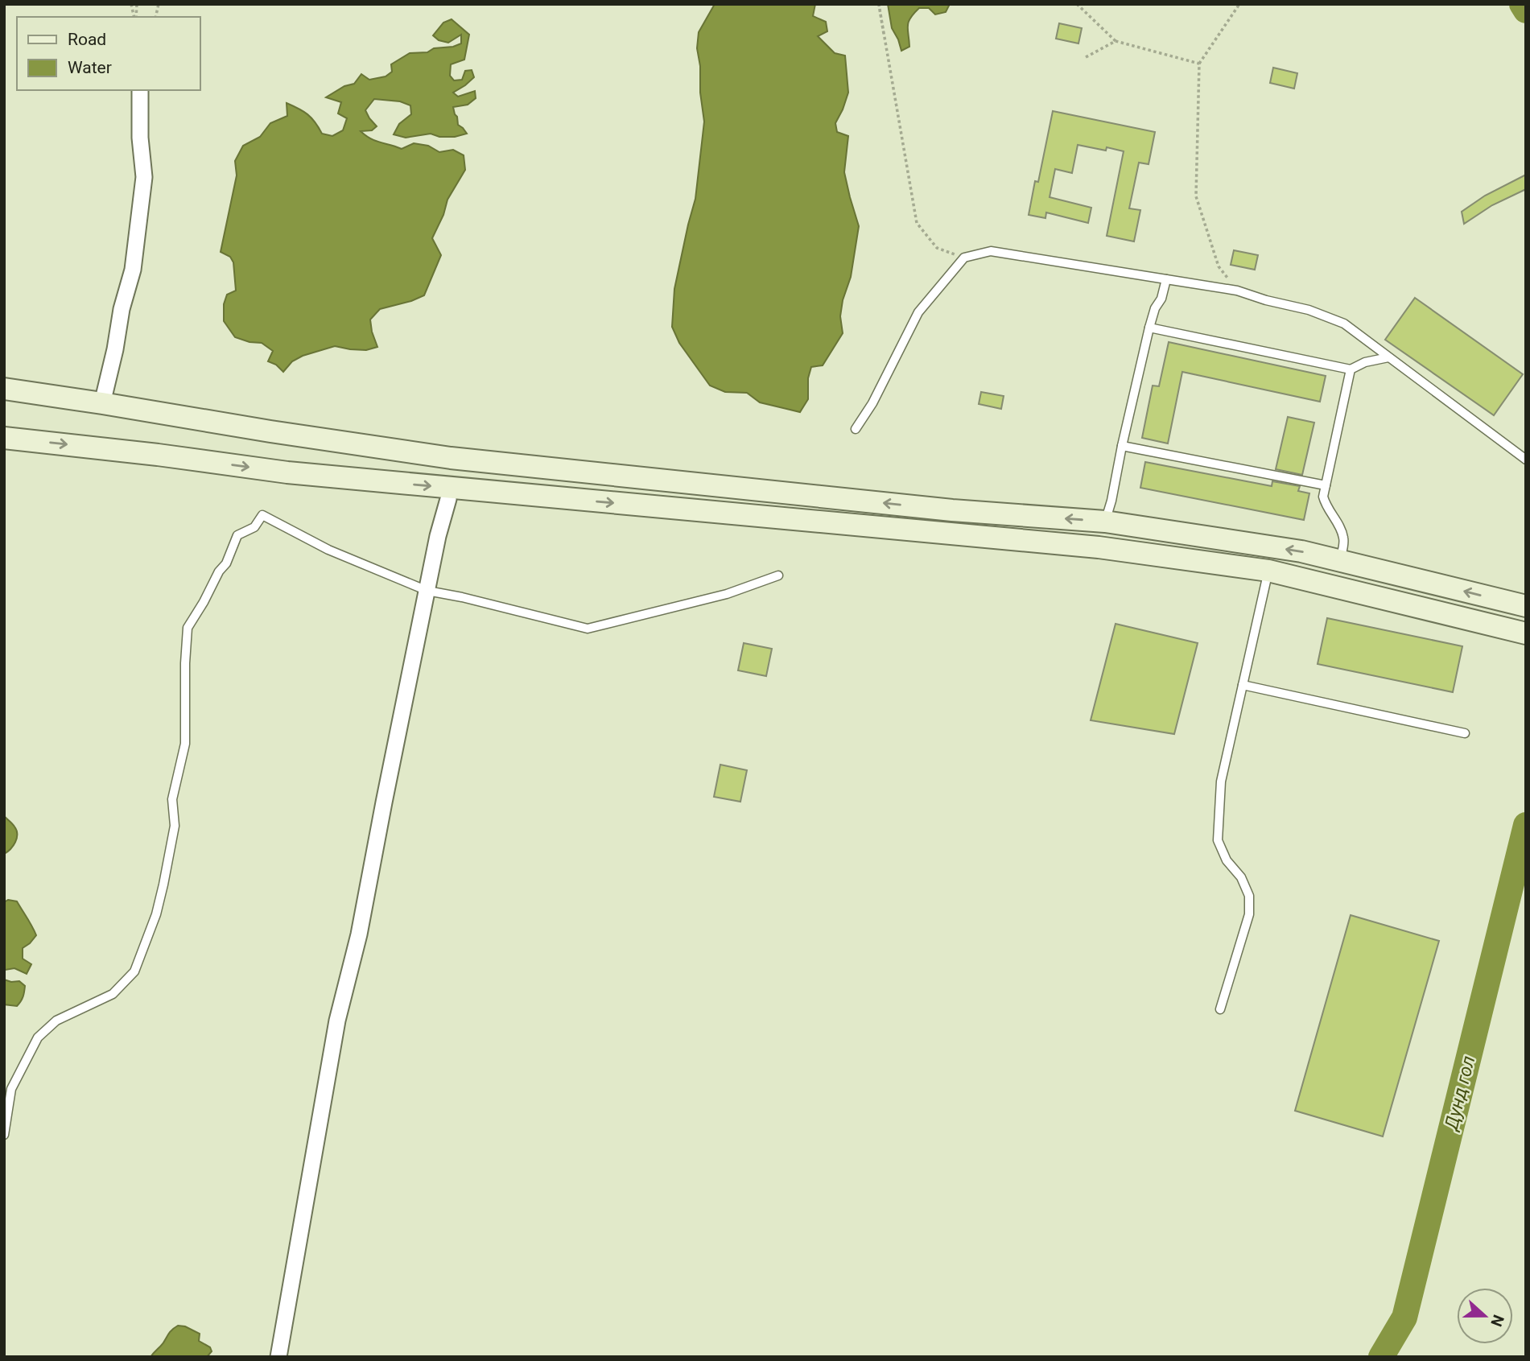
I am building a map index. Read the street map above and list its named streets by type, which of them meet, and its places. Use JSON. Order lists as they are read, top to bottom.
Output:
{
  "water": ["Дунд гол"],
  "legend": ["Road", "Water"],
  "north": "right"
}
